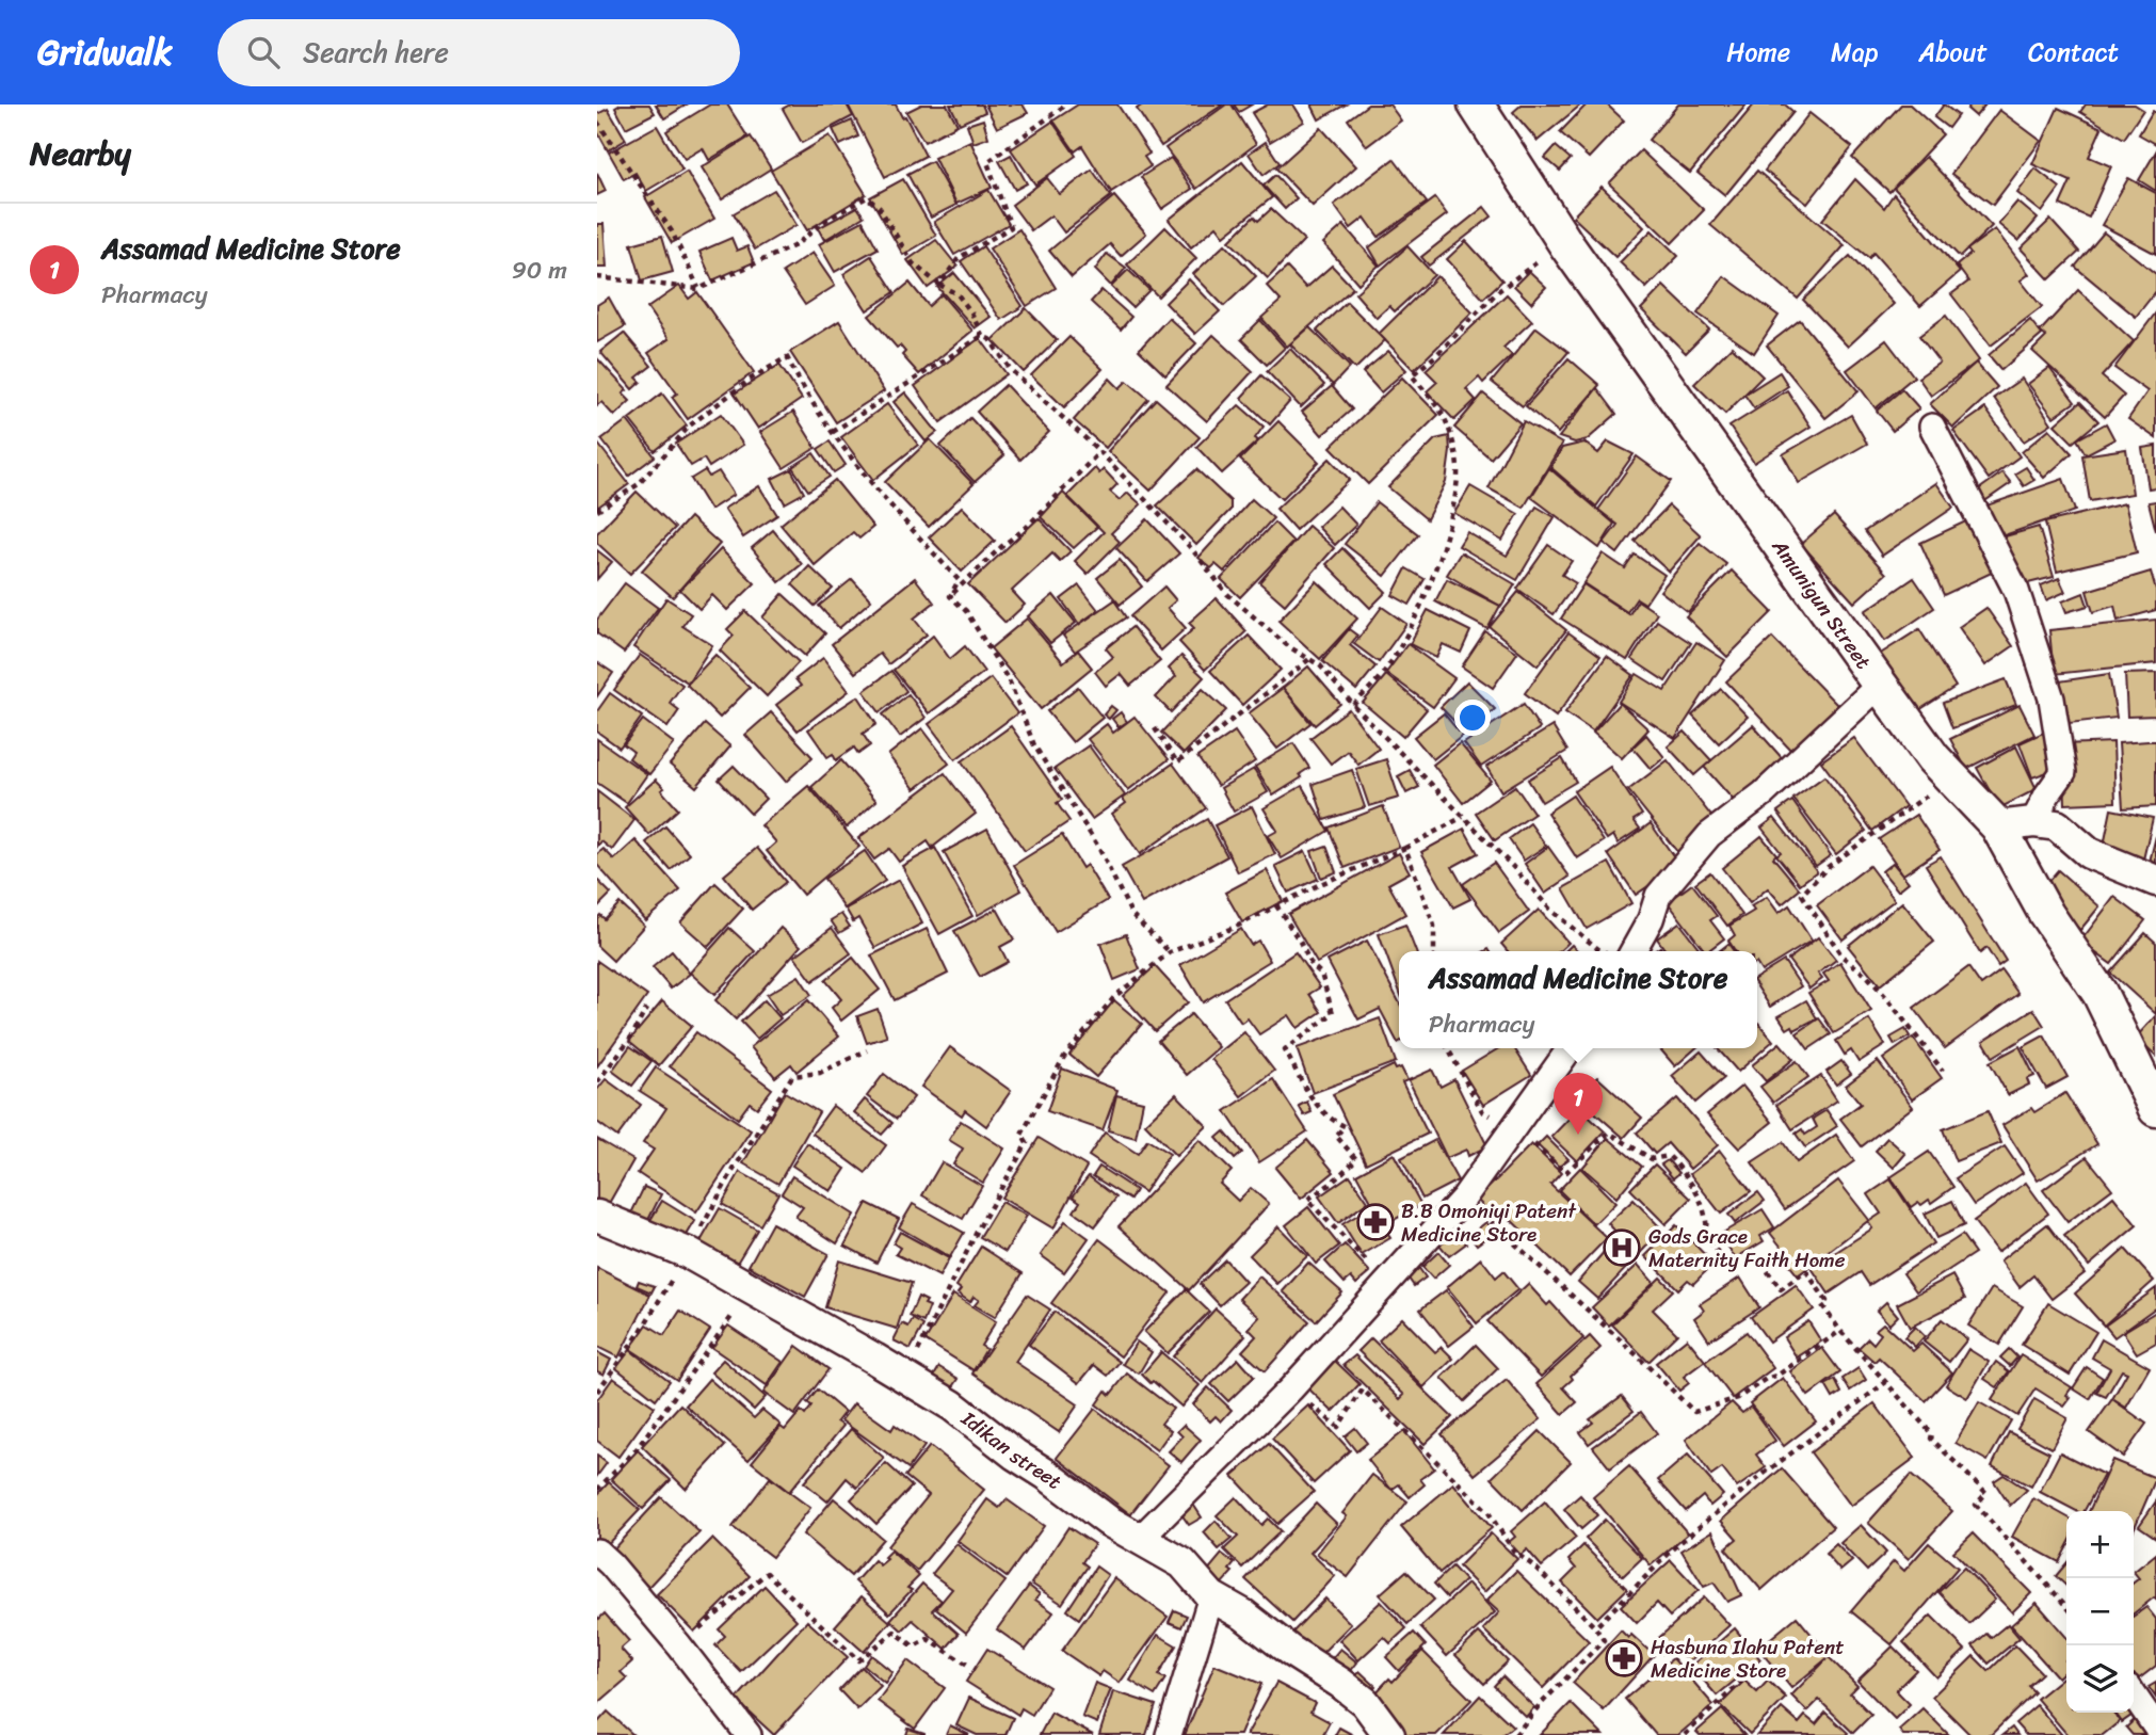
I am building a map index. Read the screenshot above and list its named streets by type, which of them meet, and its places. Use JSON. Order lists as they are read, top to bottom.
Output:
{
  "streets": {
    "main road": ["Amunigun Street"],
    "street": ["Idikan street"]
  },
  "places": {
    "pharmacy": ["B.B Omoniyi Patent Medicine Store", "Hasbuna Ilahu Patent Medicine Store"],
    "hospital": ["Gods Grace Maternity Faith Home"]
  },
  "page": {
    "header": "Gridwalk",
    "search": "Search here",
    "nav": [
      "Home",
      "Map",
      "About",
      "Contact"
    ],
    "heading": "Nearby",
    "list": [
      {
        "mark": "1",
        "name": "Assamad Medicine Store",
        "note": "Pharmacy",
        "value": "90 m"
      }
    ],
    "popup": ["Assamad Medicine Store", "Pharmacy"],
    "pins": "1",
    "map_buttons": ["+", "−"]
  }
}
